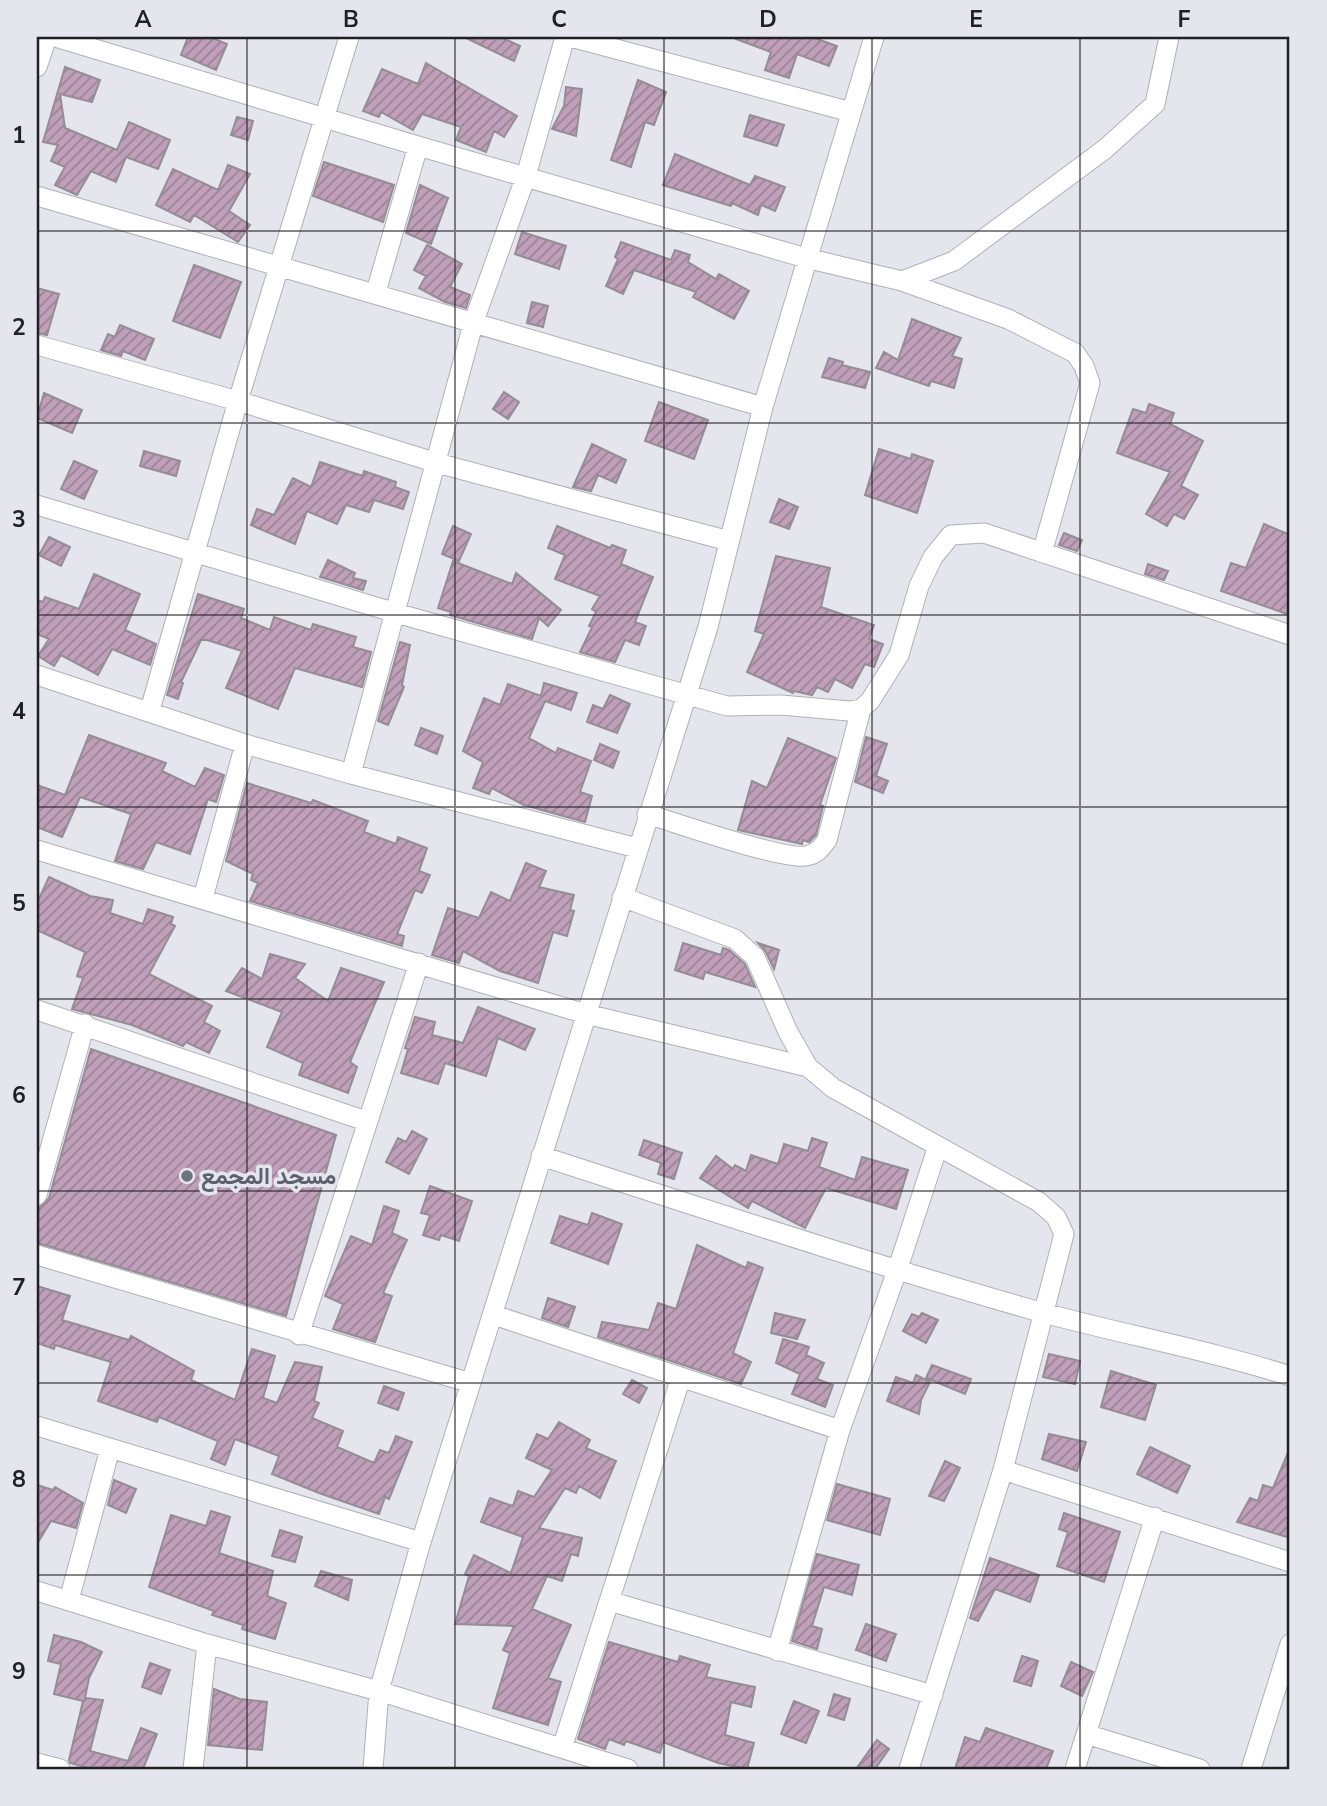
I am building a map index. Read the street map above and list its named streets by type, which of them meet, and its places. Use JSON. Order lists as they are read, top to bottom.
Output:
{
  "places": ["مسجد المجمع"],
  "grid": {
    "columns": [
      "A",
      "B",
      "C",
      "D",
      "E",
      "F"
    ],
    "rows": [
      "1",
      "2",
      "3",
      "4",
      "5",
      "6",
      "7",
      "8",
      "9"
    ]
  }
}
